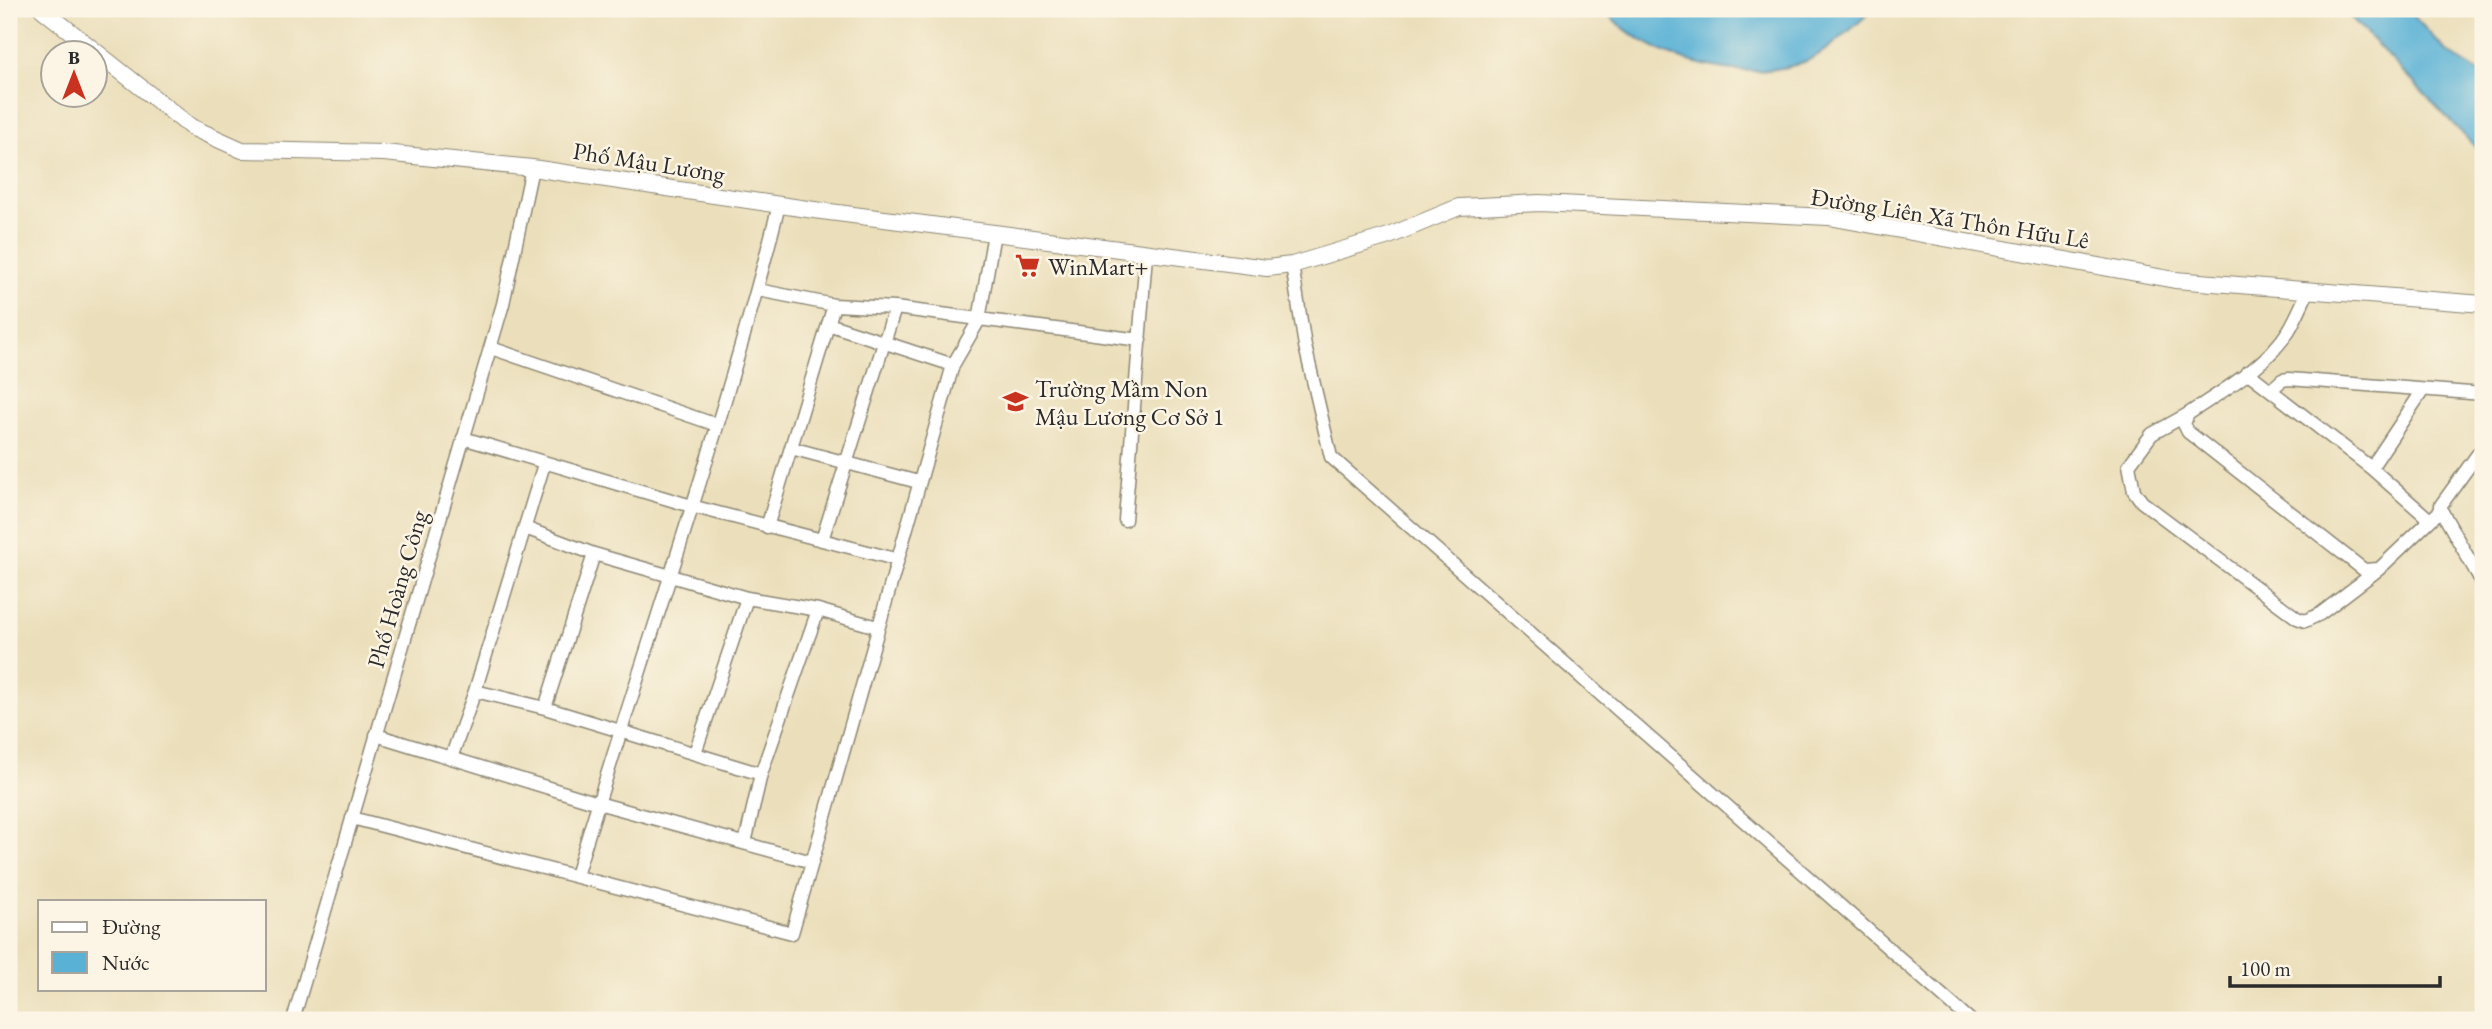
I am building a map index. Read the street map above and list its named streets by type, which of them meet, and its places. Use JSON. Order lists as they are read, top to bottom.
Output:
{
  "streets": {
    "street": ["Phố Mậu Lương", "Đường Liên Xã Thôn Hữu Lê", "Phố Hoàng Công"]
  },
  "crossings": [
    ["Phố Mậu Lương", "Đường Liên Xã Thôn Hữu Lê"],
    ["Phố Mậu Lương", "Phố Hoàng Công"]
  ],
  "places": {
    "supermarket": ["WinMart+"],
    "school or university": ["Trường Mầm Non Mậu Lương Cơ Sở 1"]
  },
  "legend": ["Đường", "Nước"],
  "scale_bar": "100 m",
  "north": "top"
}
